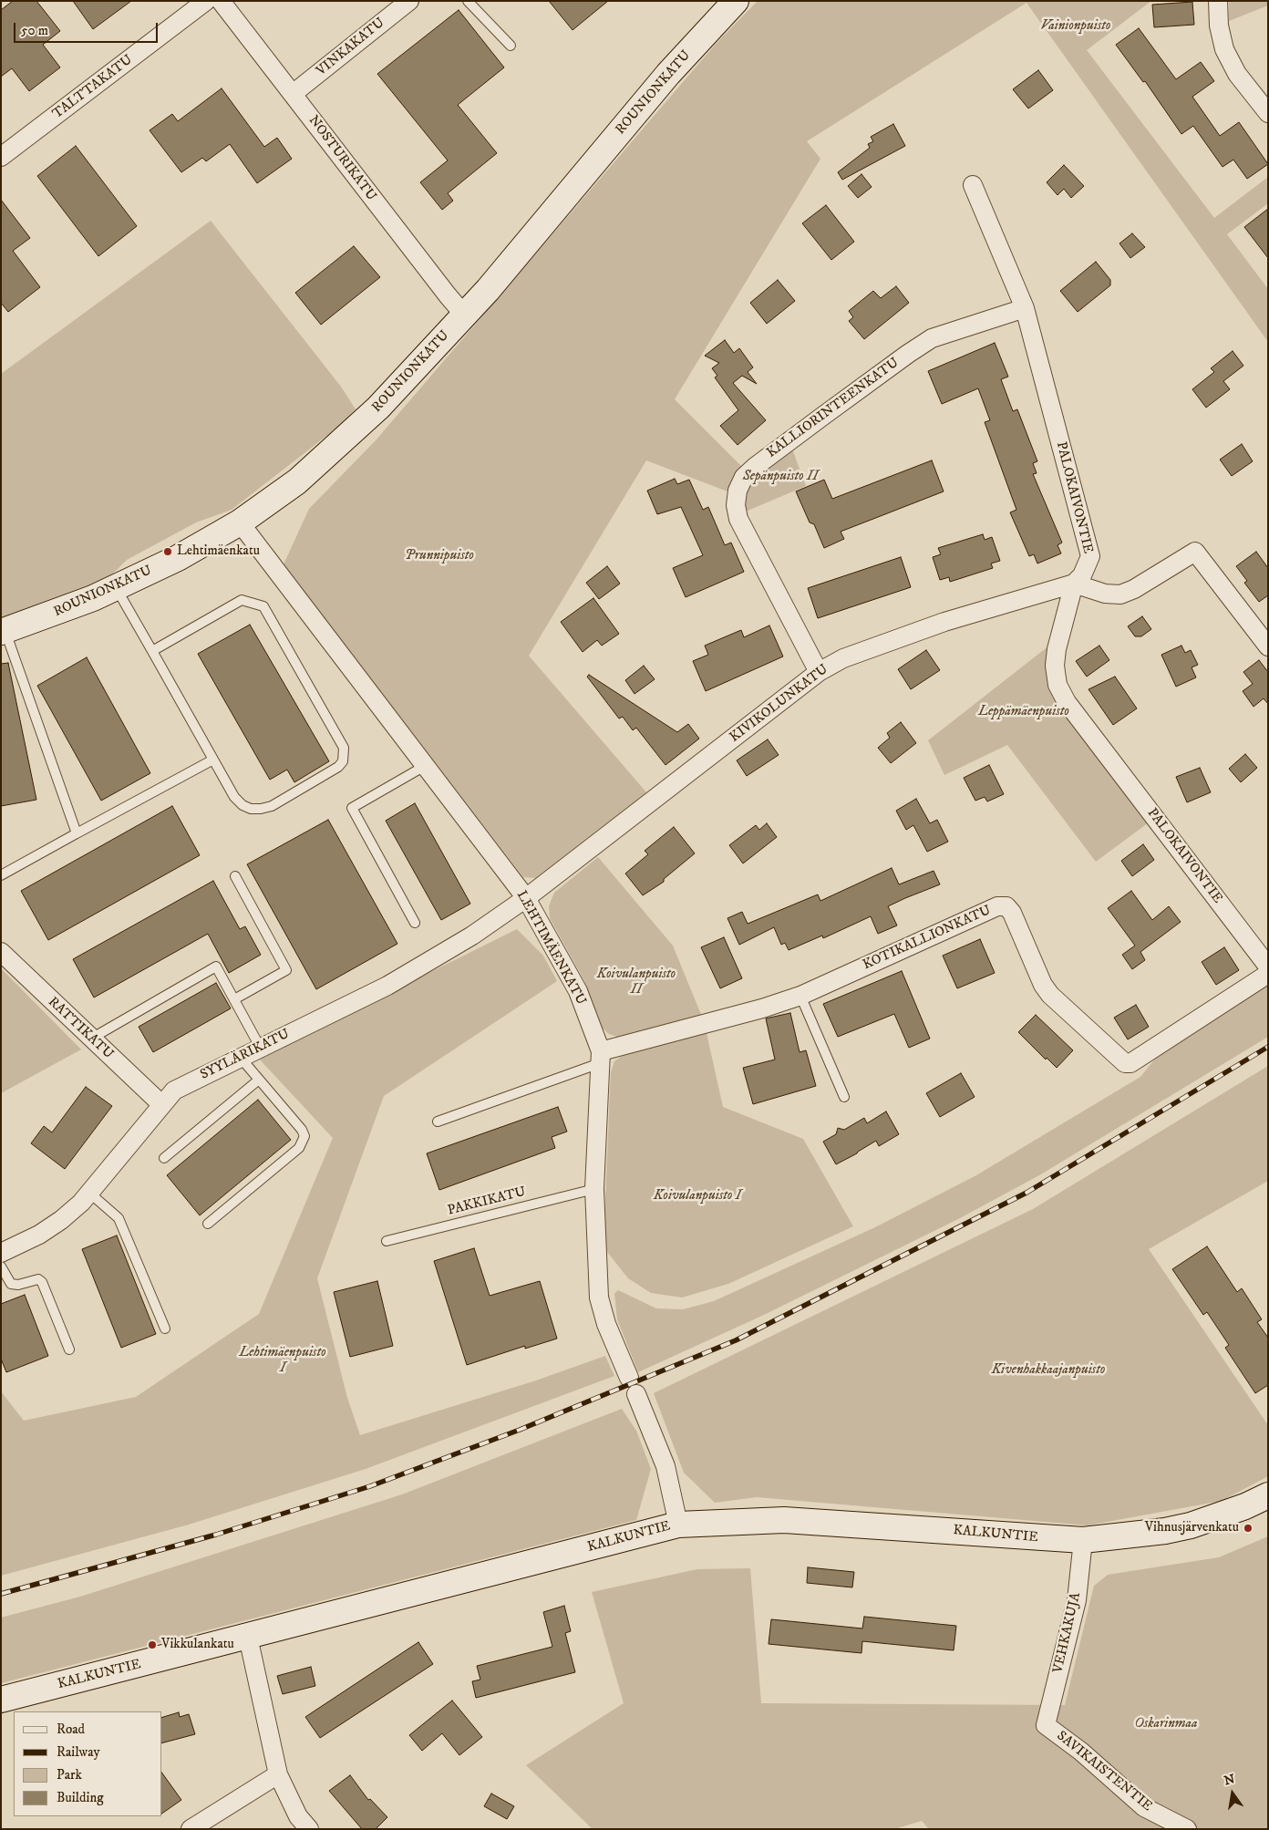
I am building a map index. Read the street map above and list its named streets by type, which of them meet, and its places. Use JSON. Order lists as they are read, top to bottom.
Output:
{
  "streets": {
    "street": [
      "VINKAKATU",
      "TALTTAKATU",
      "ROUNIONKATU",
      "NOSTURIKATU",
      "KALLIORINTEENKATU",
      "PALOKAIVONTIE",
      "KIVIKOLUNKATU",
      "KOTIKALLIONKATU",
      "LEHTIMÄENKATU",
      "RATTIKATU",
      "SYYLÄRIKATU",
      "KALKUNTIE",
      "VEHKAKUJA",
      "SAVIKAISTENTIE"
    ],
    "lane": ["PAKKIKATU"]
  },
  "crossings": [
    ["VINKAKATU", "NOSTURIKATU"],
    ["ROUNIONKATU", "NOSTURIKATU"],
    ["ROUNIONKATU", "LEHTIMÄENKATU"],
    ["KALLIORINTEENKATU", "PALOKAIVONTIE"],
    ["KALLIORINTEENKATU", "KIVIKOLUNKATU"],
    ["PALOKAIVONTIE", "KIVIKOLUNKATU"],
    ["KIVIKOLUNKATU", "LEHTIMÄENKATU"],
    ["KIVIKOLUNKATU", "SYYLÄRIKATU"],
    ["KOTIKALLIONKATU", "LEHTIMÄENKATU"],
    ["LEHTIMÄENKATU", "SYYLÄRIKATU"],
    ["LEHTIMÄENKATU", "PAKKIKATU"],
    ["RATTIKATU", "SYYLÄRIKATU"],
    ["KALKUNTIE", "VEHKAKUJA"],
    ["VEHKAKUJA", "SAVIKAISTENTIE"]
  ],
  "parks": [
    "Vainionpuisto",
    "Sepänpuisto II",
    "Prunnipuisto",
    "Leppämäenpuisto",
    "Koivulanpuisto II",
    "Koivulanpuisto I",
    "Lehtimäenpuisto I",
    "Kivenhakkaajanpuisto",
    "Oskarinmaa"
  ],
  "places": ["Lehtimäenkatu", "Vihnusjärvenkatu", "Vikkulankatu"],
  "legend": [
    "Road",
    "Railway",
    "Park",
    "Building"
  ],
  "scale_bar": "50 m",
  "north": "top"
}
